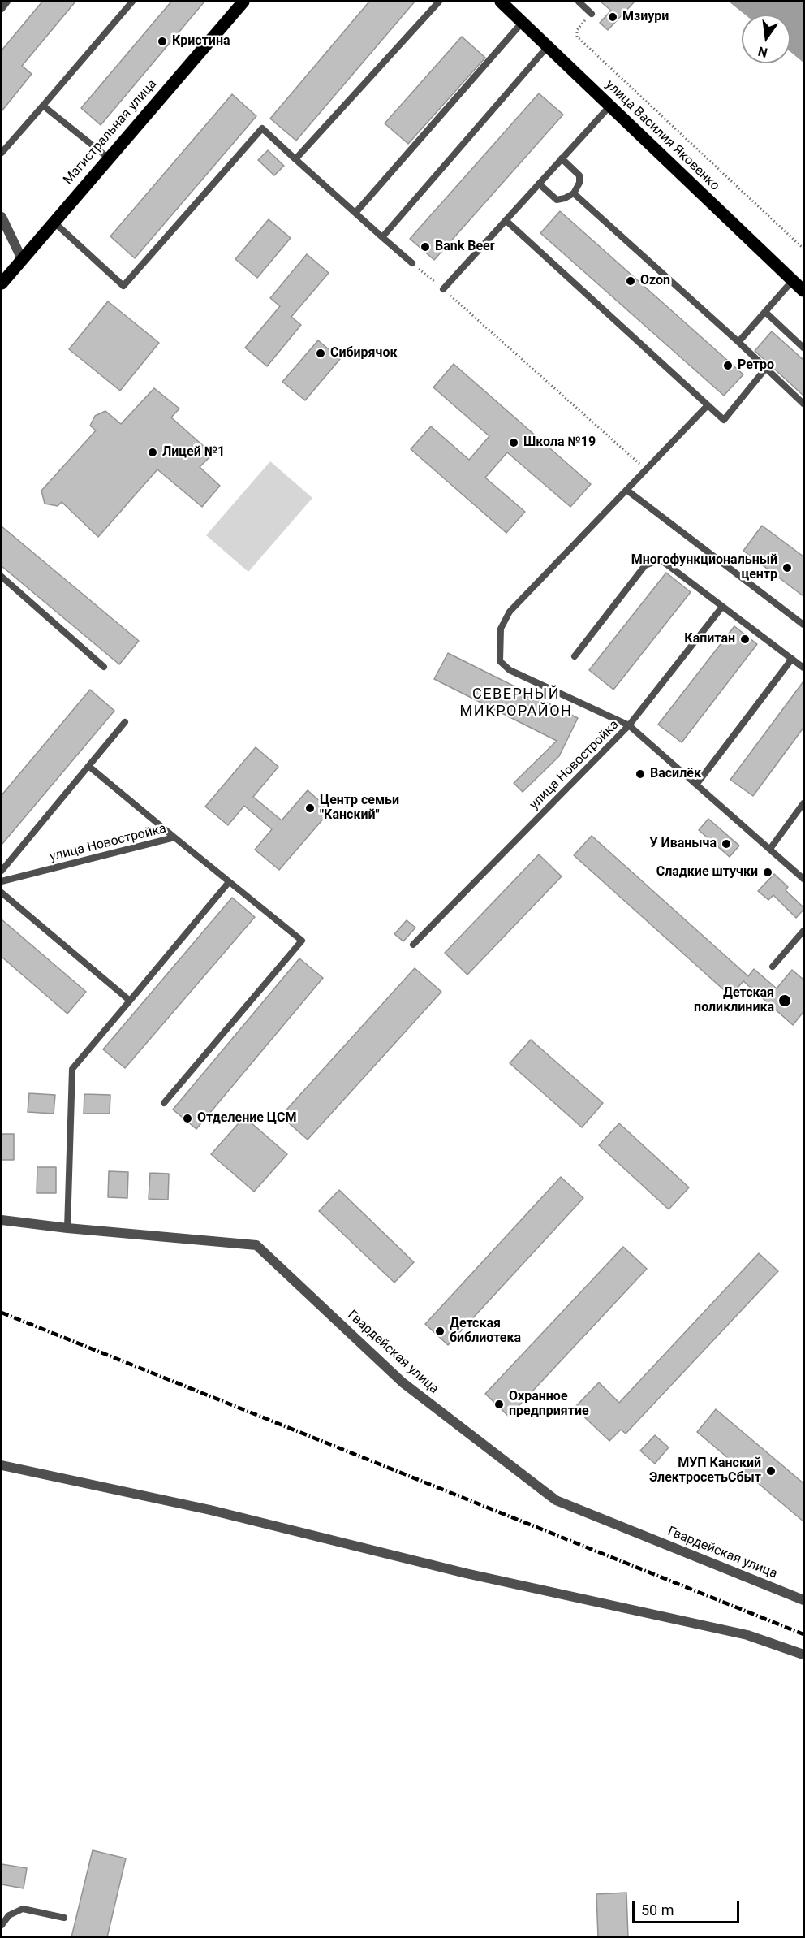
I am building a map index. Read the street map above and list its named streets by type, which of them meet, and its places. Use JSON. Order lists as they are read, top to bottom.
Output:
{
  "streets": {
    "main road": ["Магистральная улица", "улица Василия Яковенко"],
    "street": ["Гвардейская улица"],
    "lane": ["улица Новостройка"]
  },
  "districts": ["СЕВЕРНЫЙ МИКРОРАЙОН"],
  "places": [
    "Мзиури",
    "Кристина",
    "Bank Beer",
    "Ozon",
    "Сибирячок",
    "Ретро",
    "Школа №19",
    "Лицей №1",
    "Многофункциональный центр",
    "Капитан",
    "Василёк",
    "Центр семьи \"Канский\"",
    "У Иваныча",
    "Сладкие штучки",
    "Детская поликлиника",
    "Отделение ЦСМ",
    "Детская библиотека",
    "Охранное предприятие",
    "МУП Канский ЭлектросетьСбыт"
  ],
  "scale_bar": "50 m",
  "north": "bottom"
}
